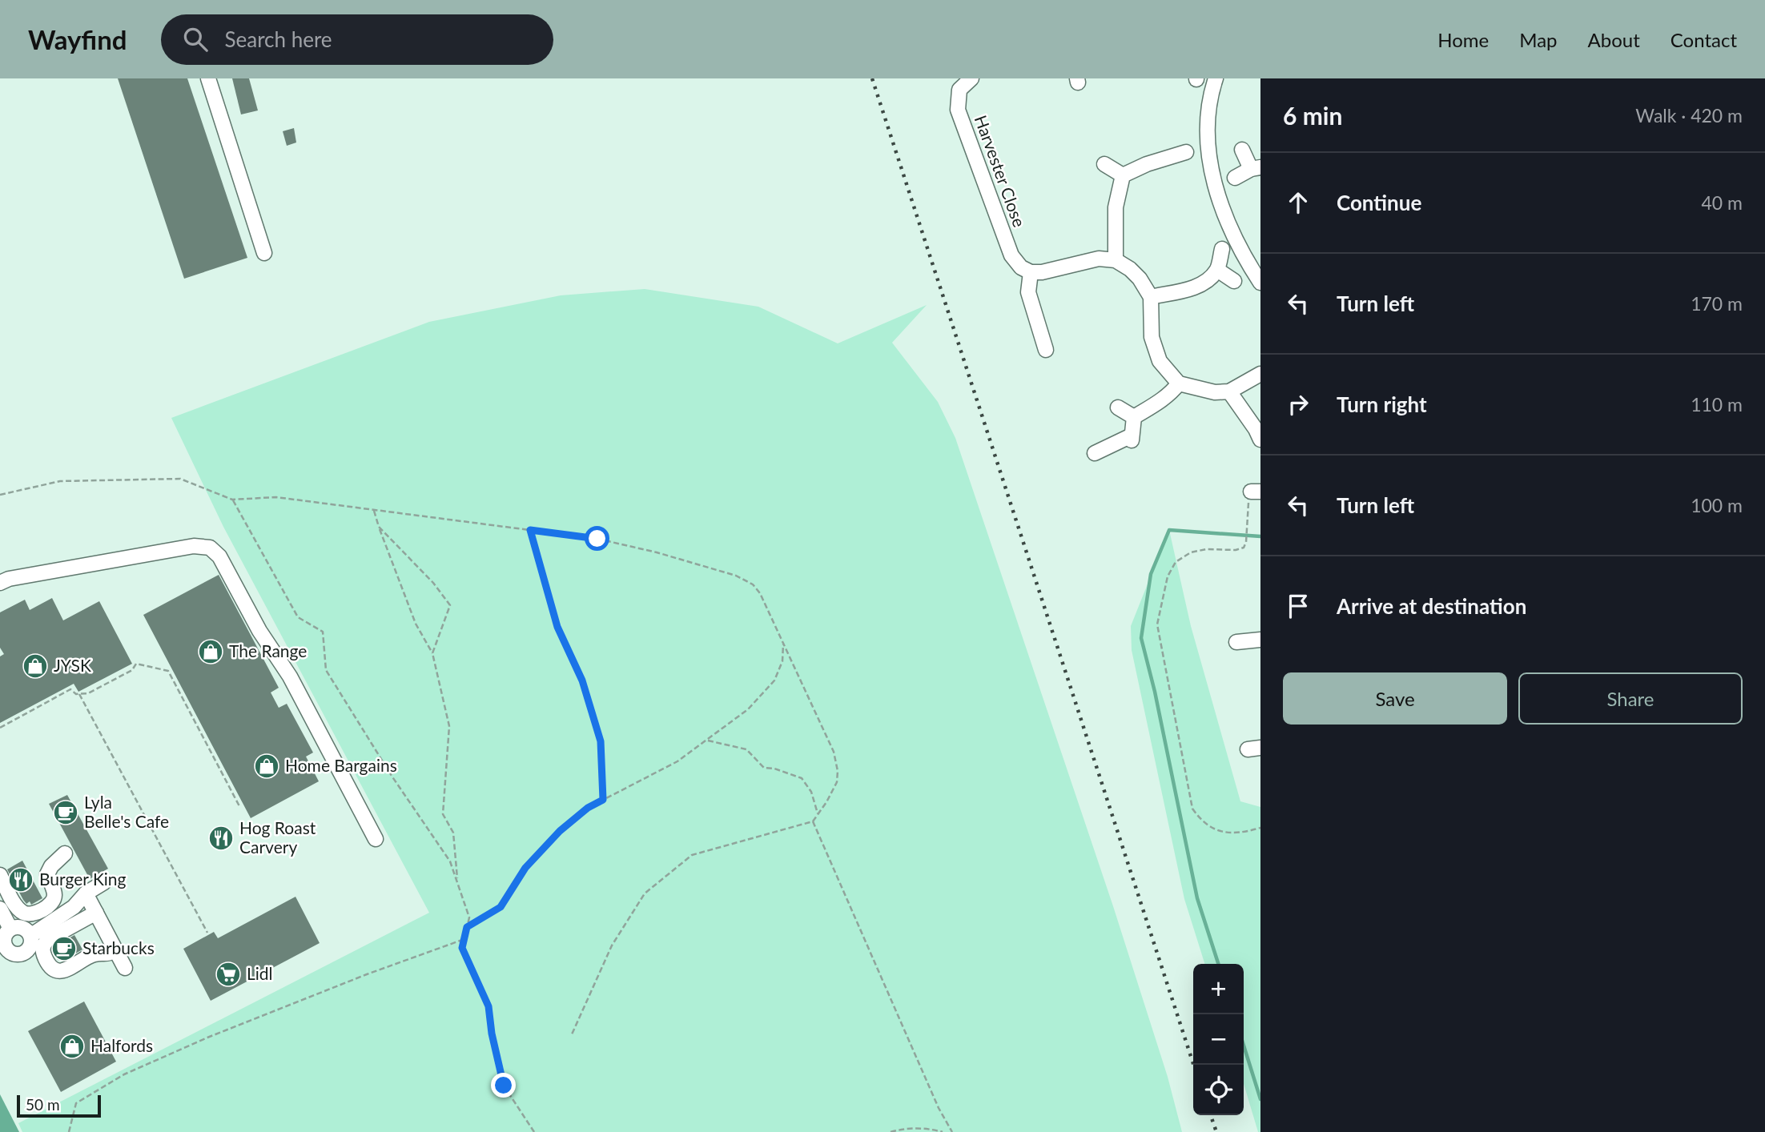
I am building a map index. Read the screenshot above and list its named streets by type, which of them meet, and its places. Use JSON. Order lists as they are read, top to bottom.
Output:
{
  "streets": {
    "street": ["Harvester Close"]
  },
  "places": {
    "shop": [
      "The Range",
      "JYSK",
      "Home Bargains",
      "Halfords"
    ],
    "cafe": ["Lyla Belle's Cafe", "Starbucks"],
    "restaurant": ["Hog Roast Carvery", "Burger King"],
    "supermarket": ["Lidl"]
  },
  "scale_bar": "50 m",
  "page": {
    "header": "Wayfind",
    "search": "Search here",
    "nav": [
      "Home",
      "Map",
      "About",
      "Contact"
    ],
    "heading": ["6 min", "Walk · 420 m"],
    "list": [
      ["Continue", "40 m"],
      ["Turn left", "170 m"],
      ["Turn right", "110 m"],
      ["Turn left", "100 m"],
      "Arrive at destination"
    ],
    "buttons": ["Save", "Share"],
    "map_buttons": ["+", "−"],
    "scale": "50 m"
  }
}
